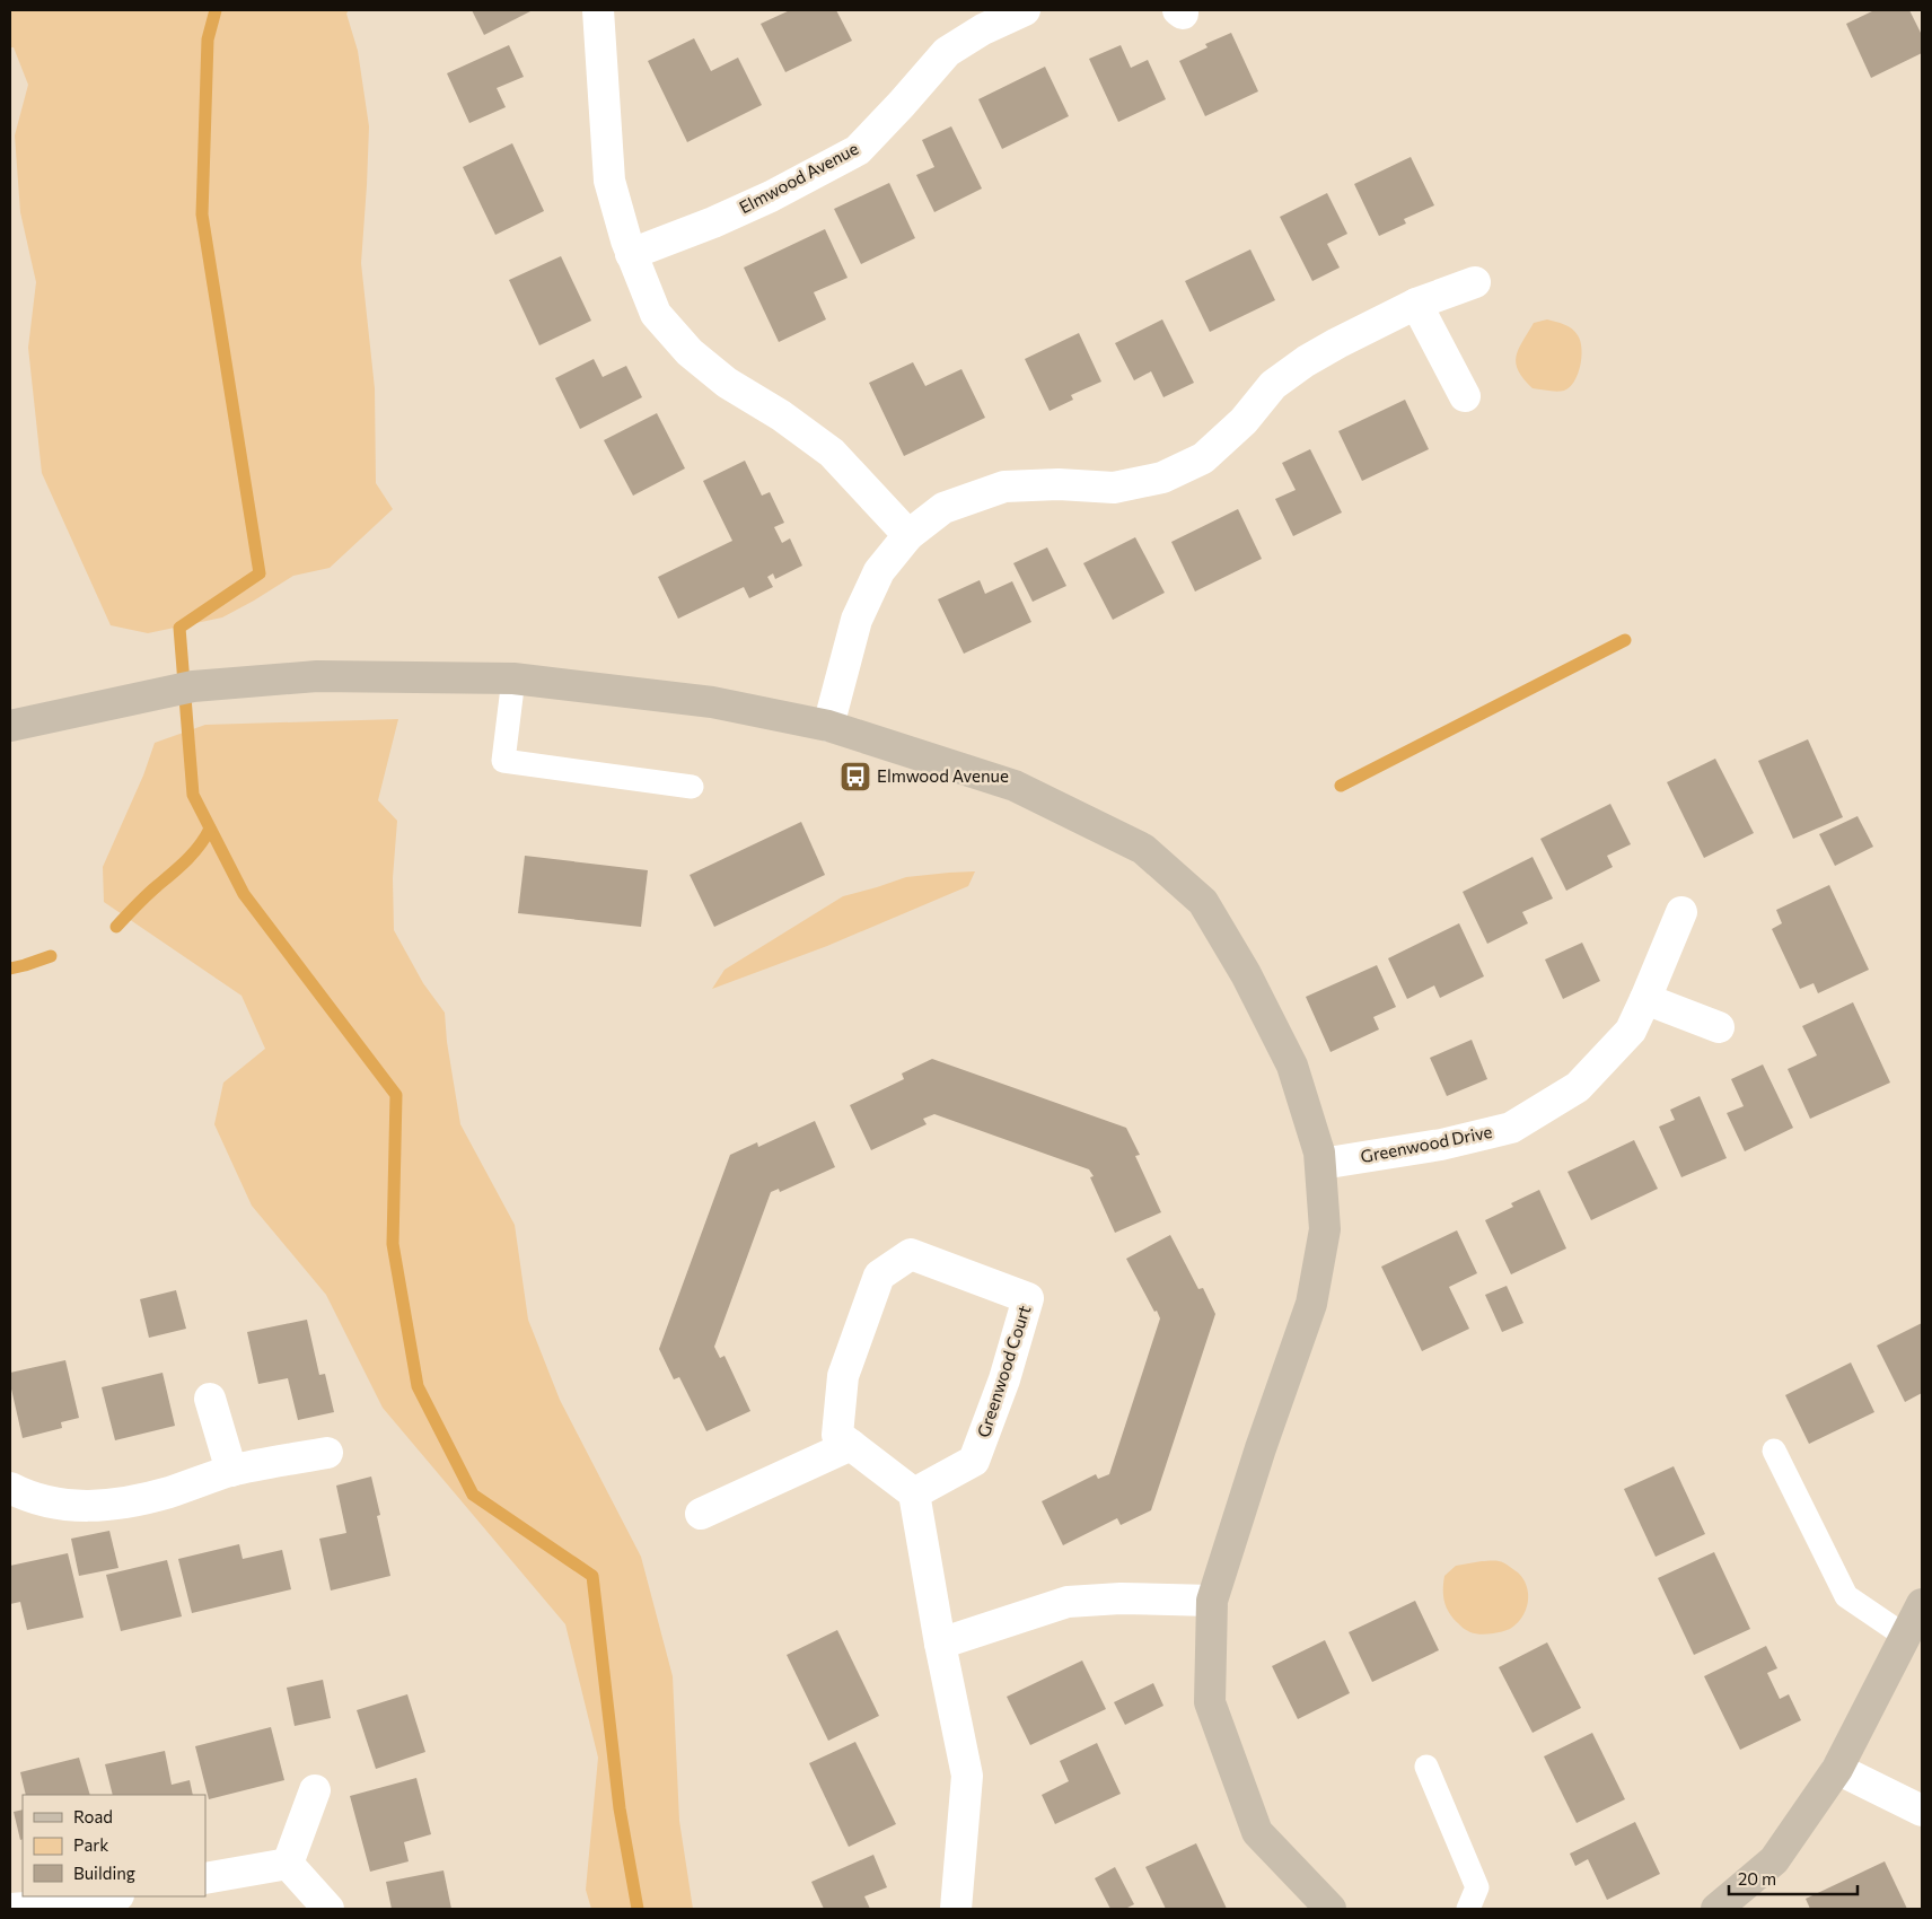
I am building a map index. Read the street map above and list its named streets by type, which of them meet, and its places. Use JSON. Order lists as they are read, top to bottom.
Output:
{
  "streets": {
    "street": ["Elmwood Avenue", "Greenwood Drive", "Greenwood Court"]
  },
  "places": {
    "bus stop": ["Elmwood Avenue"]
  },
  "legend": ["Road", "Park", "Building"],
  "scale_bar": "20 m"
}
